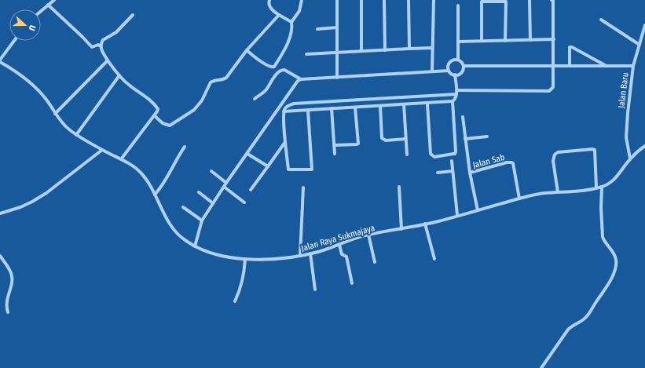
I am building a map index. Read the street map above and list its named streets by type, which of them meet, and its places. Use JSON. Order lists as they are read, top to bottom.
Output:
{
  "streets": {
    "street": ["Jalan Baru", "Jalan Sab", "Jalan Raya Sukmajaya"]
  },
  "crossings": [
    ["Jalan Baru", "Jalan Raya Sukmajaya"],
    ["Jalan Sab", "Jalan Raya Sukmajaya"]
  ],
  "north": "right"
}
